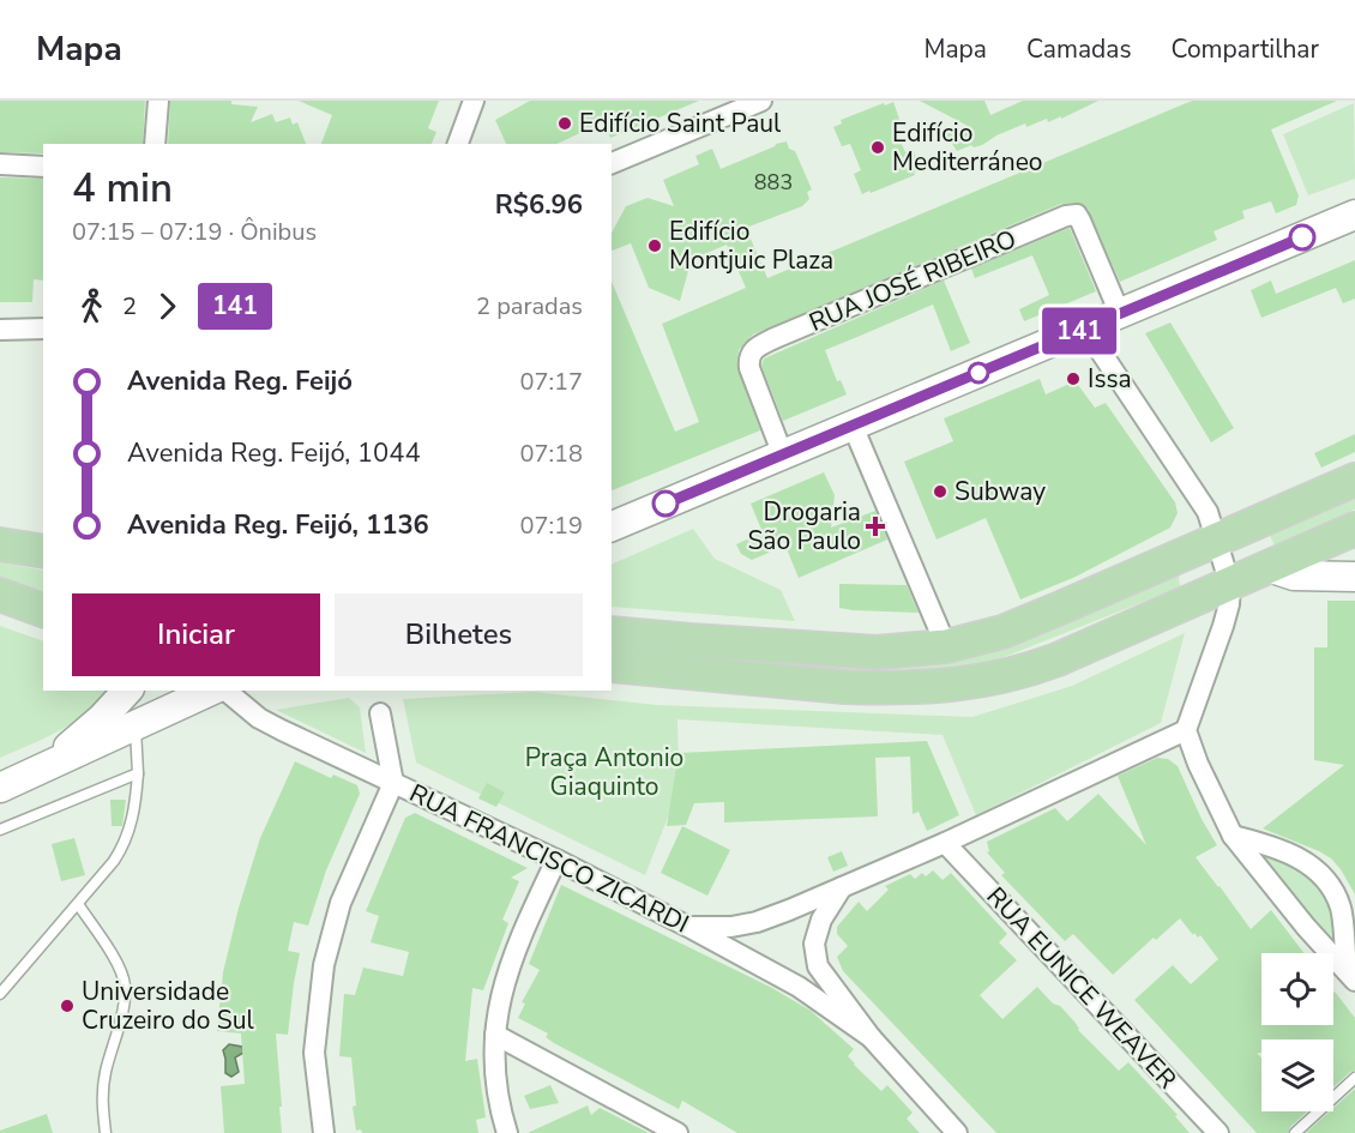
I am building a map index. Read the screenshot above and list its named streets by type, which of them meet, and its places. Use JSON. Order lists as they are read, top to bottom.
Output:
{
  "streets": {
    "street": ["RUA JOSÉ RIBEIRO", "RUA FRANCISCO ZICARDI", "RUA EUNICE WEAVER"]
  },
  "parks": ["Praça Antonio Giaquinto"],
  "places": {
    "other": [
      "Edifício Saint Paul",
      "Edifício Mediterráneo",
      "Edifício Montjuic Plaza",
      "Issa",
      "Subway",
      "Universidade Cruzeiro do Sul"
    ],
    "health": ["Drogaria São Paulo"]
  },
  "lines": ["bus line 141"],
  "house_numbers": ["883"],
  "page": {
    "header": "Mapa",
    "nav": ["Mapa", "Camadas", "Compartilhar"],
    "on_map": "141",
    "heading": ["4 min", "07:15 – 07:19 · Ônibus", "R$6.96"],
    "legs": ["2", "141", "2 paradas"],
    "list": [
      {
        "name": "Avenida Reg. Feijó",
        "value": "07:17"
      },
      {
        "name": "Avenida Reg. Feijó, 1044",
        "value": "07:18"
      },
      {
        "name": "Avenida Reg. Feijó, 1136",
        "value": "07:19"
      }
    ],
    "buttons": ["Iniciar", "Bilhetes"]
  }
}
